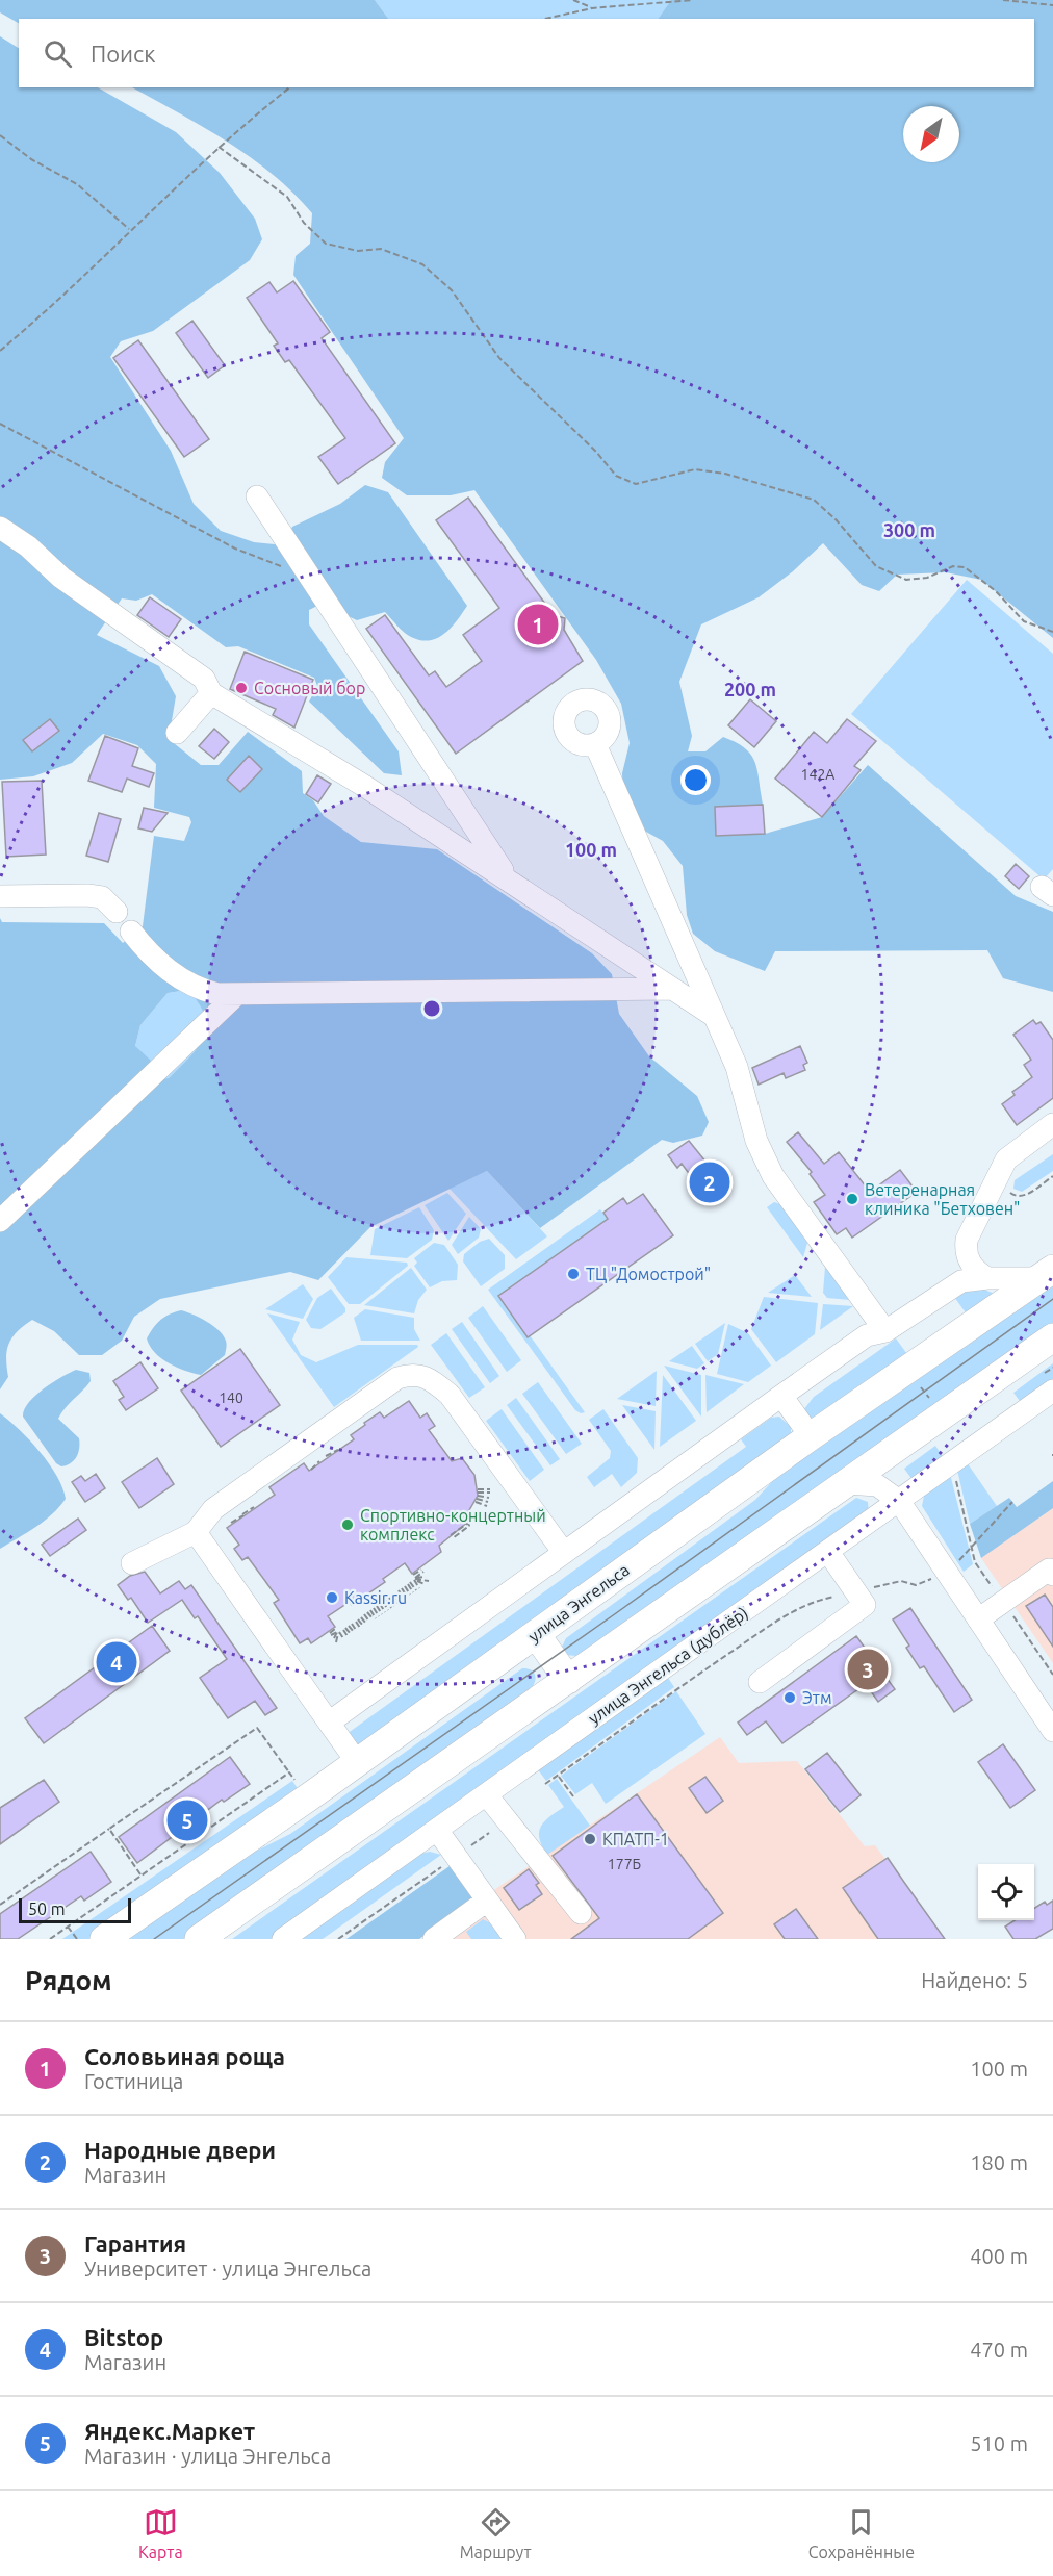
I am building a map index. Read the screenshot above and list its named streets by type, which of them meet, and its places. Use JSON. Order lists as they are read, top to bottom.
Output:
{
  "streets": {
    "main road": ["улица Энгельса"],
    "street": ["улица Энгельса (дублёр)"]
  },
  "places": [
    "Сосновый бор",
    "Ветеренарная клиника \"Бетховен\"",
    "ТЦ \"Домострой\"",
    "Спортивно-концертный комплекс",
    "Kassir.ru",
    "Этм",
    "КПАТП-1"
  ],
  "house_numbers": ["142А", "140", "177Б"],
  "scale_bar": "50 m",
  "north": "bottom left",
  "page": {
    "search": "Поиск",
    "pins": [
      "1",
      "2",
      "4",
      "3",
      "5"
    ],
    "scale": "50 m",
    "heading": ["Рядом", "Найдено: 5"],
    "list": [
      {
        "mark": "1",
        "name": "Соловьиная роща",
        "note": "Гостиница",
        "value": "100 m"
      },
      {
        "mark": "2",
        "name": "Народные двери",
        "note": "Магазин",
        "value": "180 m"
      },
      {
        "mark": "3",
        "name": "Гарантия",
        "note": "Университет · улица Энгельса",
        "value": "400 m"
      },
      {
        "mark": "4",
        "name": "Bitstop",
        "note": "Магазин",
        "value": "470 m"
      },
      {
        "mark": "5",
        "name": "Яндекс.Маркет",
        "note": "Магазин · улица Энгельса",
        "value": "510 m"
      }
    ],
    "nav": ["Карта", "Маршрут", "Сохранённые"]
  },
  "rings": ["300 m", "200 m", "100 m"]
}
